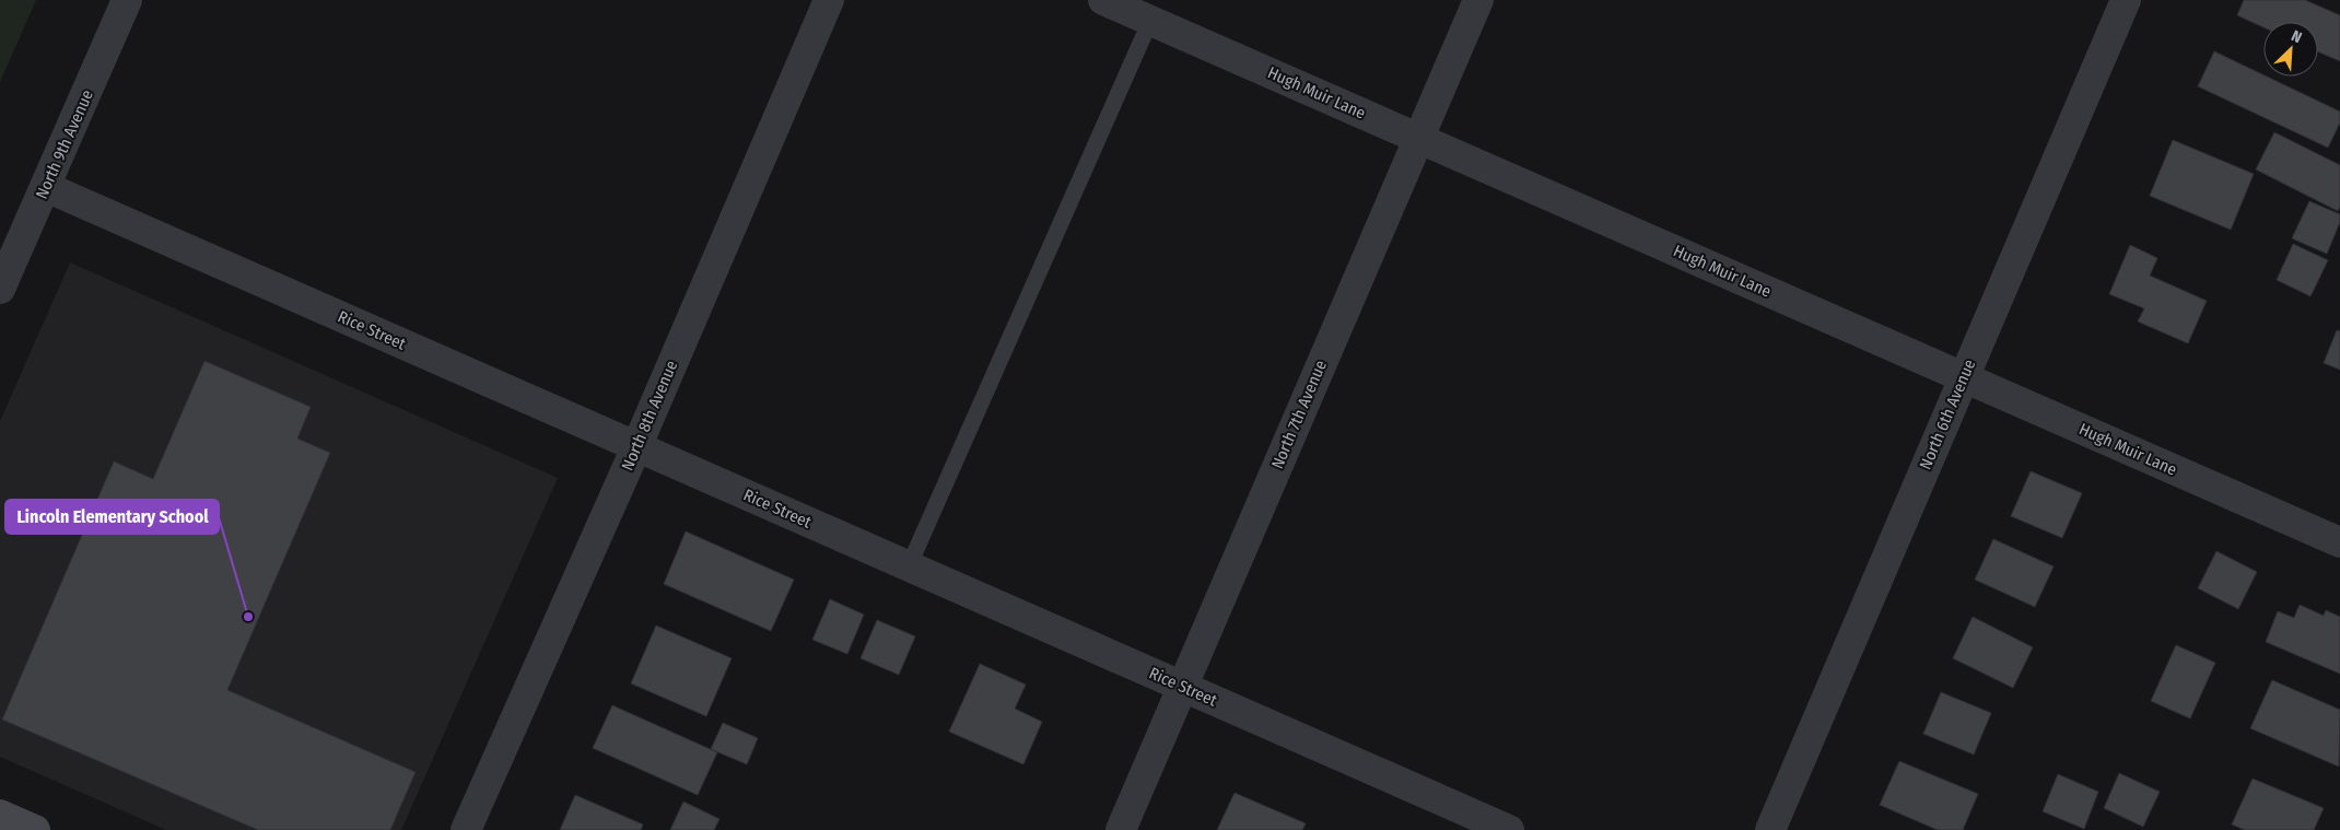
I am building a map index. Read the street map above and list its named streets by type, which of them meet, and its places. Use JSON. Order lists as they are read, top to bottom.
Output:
{
  "streets": {
    "street": [
      "Hugh Muir Lane",
      "North 9th Avenue",
      "Rice Street",
      "North 7th Avenue",
      "North 6th Avenue",
      "North 8th Avenue"
    ]
  },
  "crossings": [
    ["Hugh Muir Lane", "North 7th Avenue"],
    ["Hugh Muir Lane", "North 6th Avenue"],
    ["North 9th Avenue", "Rice Street"],
    ["Rice Street", "North 7th Avenue"],
    ["Rice Street", "North 8th Avenue"]
  ],
  "places": ["Lincoln Elementary School"],
  "north": "top right"
}
